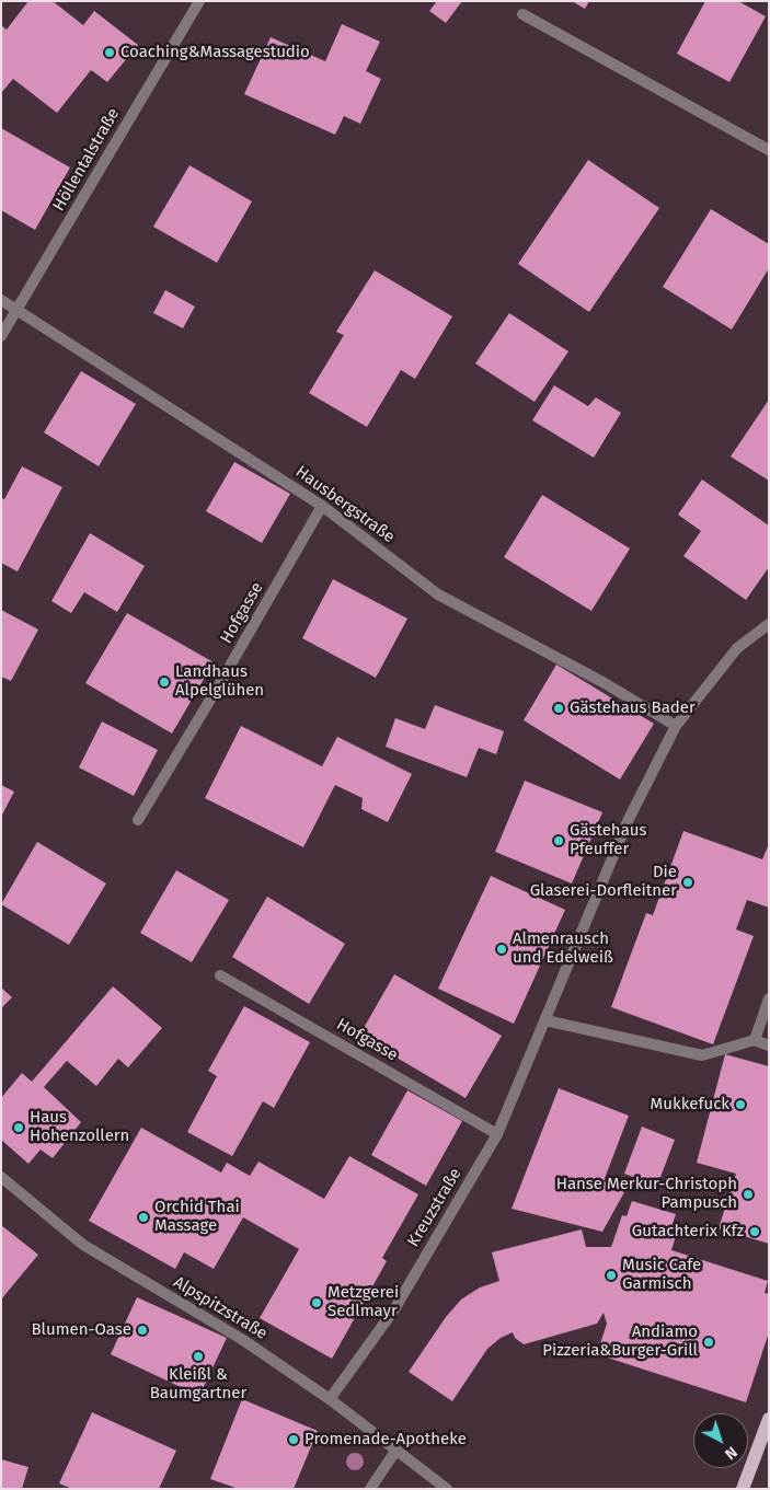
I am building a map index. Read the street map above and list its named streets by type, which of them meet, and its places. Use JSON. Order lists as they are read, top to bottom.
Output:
{
  "streets": {
    "street": [
      "Höllentalstraße",
      "Hausbergstraße",
      "Hofgasse",
      "Kreuzstraße",
      "Alpspitzstraße"
    ]
  },
  "crossings": [
    ["Höllentalstraße", "Hausbergstraße"],
    ["Hausbergstraße", "Hofgasse"],
    ["Hausbergstraße", "Kreuzstraße"],
    ["Hofgasse", "Kreuzstraße"],
    ["Kreuzstraße", "Alpspitzstraße"]
  ],
  "places": [
    "Coaching&Massagestudio",
    "Landhaus Alpelglühen",
    "Gästehaus Bader",
    "Gästehaus Pfeuffer",
    "Die Glaserei-Dorfleitner",
    "Almenrausch und Edelweiß",
    "Mukkefuck",
    "Haus Hohenzollern",
    "Hanse Merkur-Christoph Pampusch",
    "Orchid Thai Massage",
    "Gutachterix Kfz",
    "Music Cafe Garmisch",
    "Metzgerei Sedlmayr",
    "Blumen-Oase",
    "Andiamo Pizzeria&Burger-Grill",
    "Kleißl & Baumgartner",
    "Promenade-Apotheke"
  ],
  "north": "bottom right"
}
